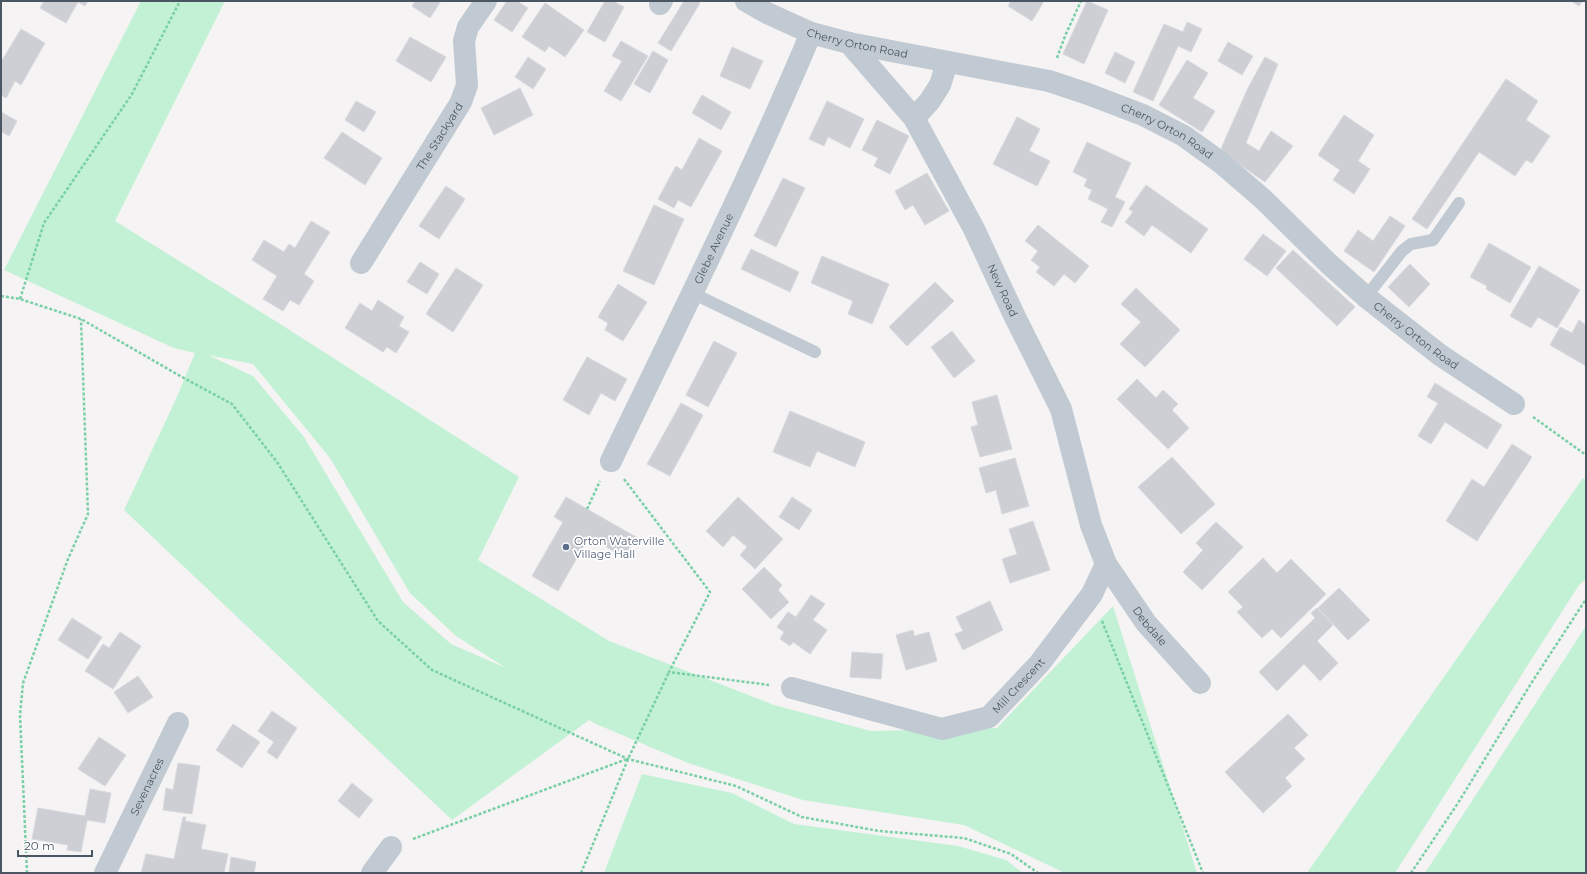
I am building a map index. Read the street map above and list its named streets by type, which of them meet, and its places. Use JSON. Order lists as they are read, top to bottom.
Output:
{
  "streets": {
    "street": [
      "Cherry Orton Road",
      "The Stackyard",
      "Glebe Avenue",
      "New Road",
      "Debdale",
      "Mill Crescent",
      "Sevenacres"
    ]
  },
  "crossings": [
    ["Cherry Orton Road", "Glebe Avenue"],
    ["Cherry Orton Road", "New Road"],
    ["New Road", "Debdale"],
    ["New Road", "Mill Crescent"],
    ["Debdale", "Mill Crescent"]
  ],
  "places": ["Orton Waterville Village Hall"],
  "scale_bar": "20 m"
}
